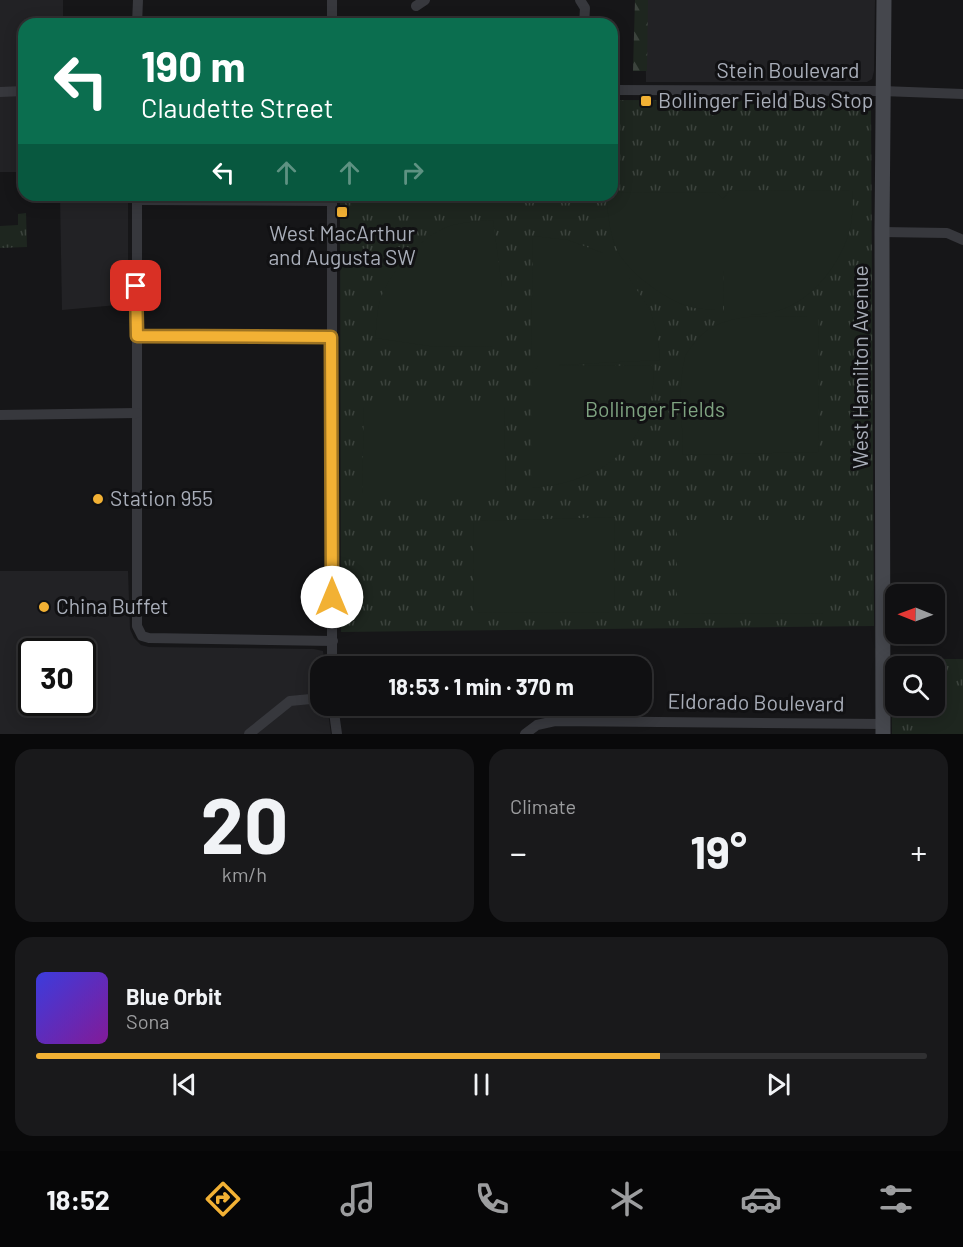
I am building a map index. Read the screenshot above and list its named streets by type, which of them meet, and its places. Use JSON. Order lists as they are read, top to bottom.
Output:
{
  "streets": {
    "street": ["Stein Boulevard", "West Hamilton Avenue", "Eldorado Boulevard"]
  },
  "crossings": [
    ["Stein Boulevard", "West Hamilton Avenue"],
    ["West Hamilton Avenue", "Eldorado Boulevard"]
  ],
  "parks": ["Bollinger Fields"],
  "places": {
    "transit": ["Bollinger Field Bus Stop", "West MacArthur and Augusta SW"],
    "other": ["Station 955", "China Buffet"]
  },
  "north": "left",
  "page": {
    "turn": ["190 m", "Claudette Street"],
    "limit": "30",
    "trip": "18:53 · 1 min · 370 m",
    "tile": [
      ["20", "km/h"],
      "Climate"
    ],
    "heat": ["−", "19°", "+"],
    "song": ["Blue Orbit", "Sona"],
    "tabs": "18:52"
  }
}
